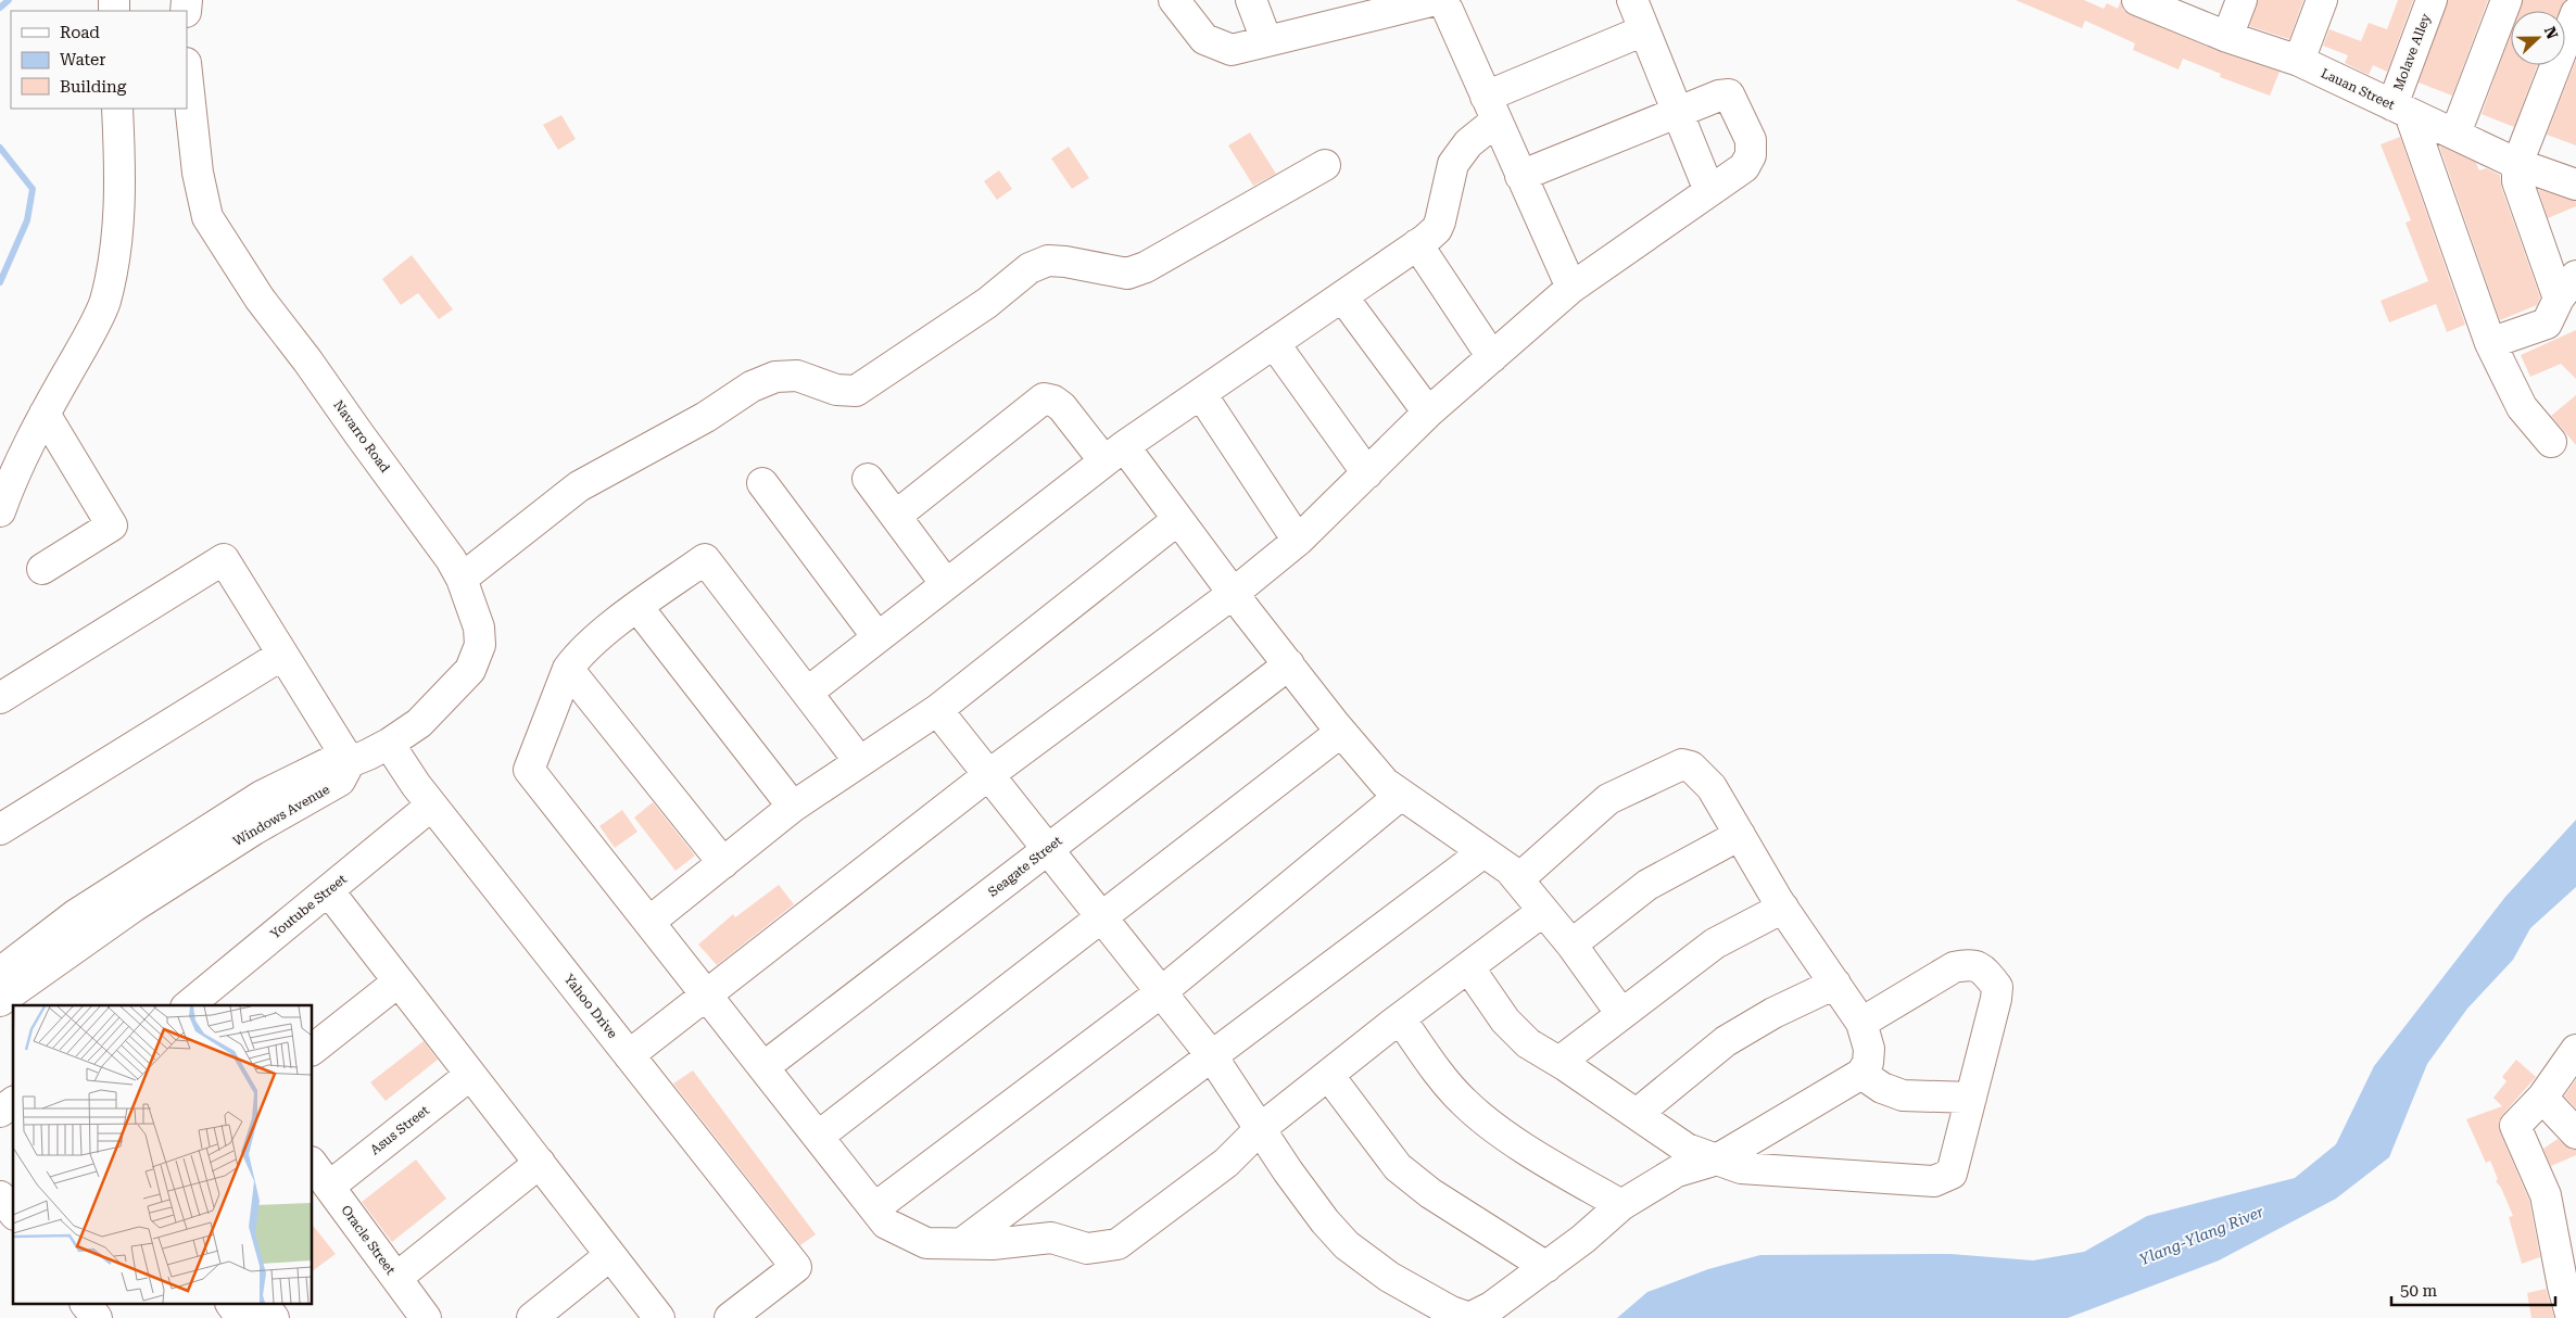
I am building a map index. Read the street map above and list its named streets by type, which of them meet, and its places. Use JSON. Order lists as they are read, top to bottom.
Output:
{
  "streets": {
    "street": [
      "Molave Alley",
      "Lauan Street",
      "Navarro Road",
      "Windows Avenue",
      "Seagate Street",
      "Youtube Street",
      "Yahoo Drive",
      "Asus Street",
      "Oracle Street"
    ]
  },
  "crossings": [
    ["Molave Alley", "Lauan Street"],
    ["Navarro Road", "Windows Avenue"],
    ["Navarro Road", "Yahoo Drive"],
    ["Youtube Street", "Yahoo Drive"],
    ["Asus Street", "Oracle Street"]
  ],
  "water": ["Ylang-Ylang River"],
  "legend": ["Road", "Water", "Building"],
  "scale_bar": "50 m",
  "north": "right"
}
